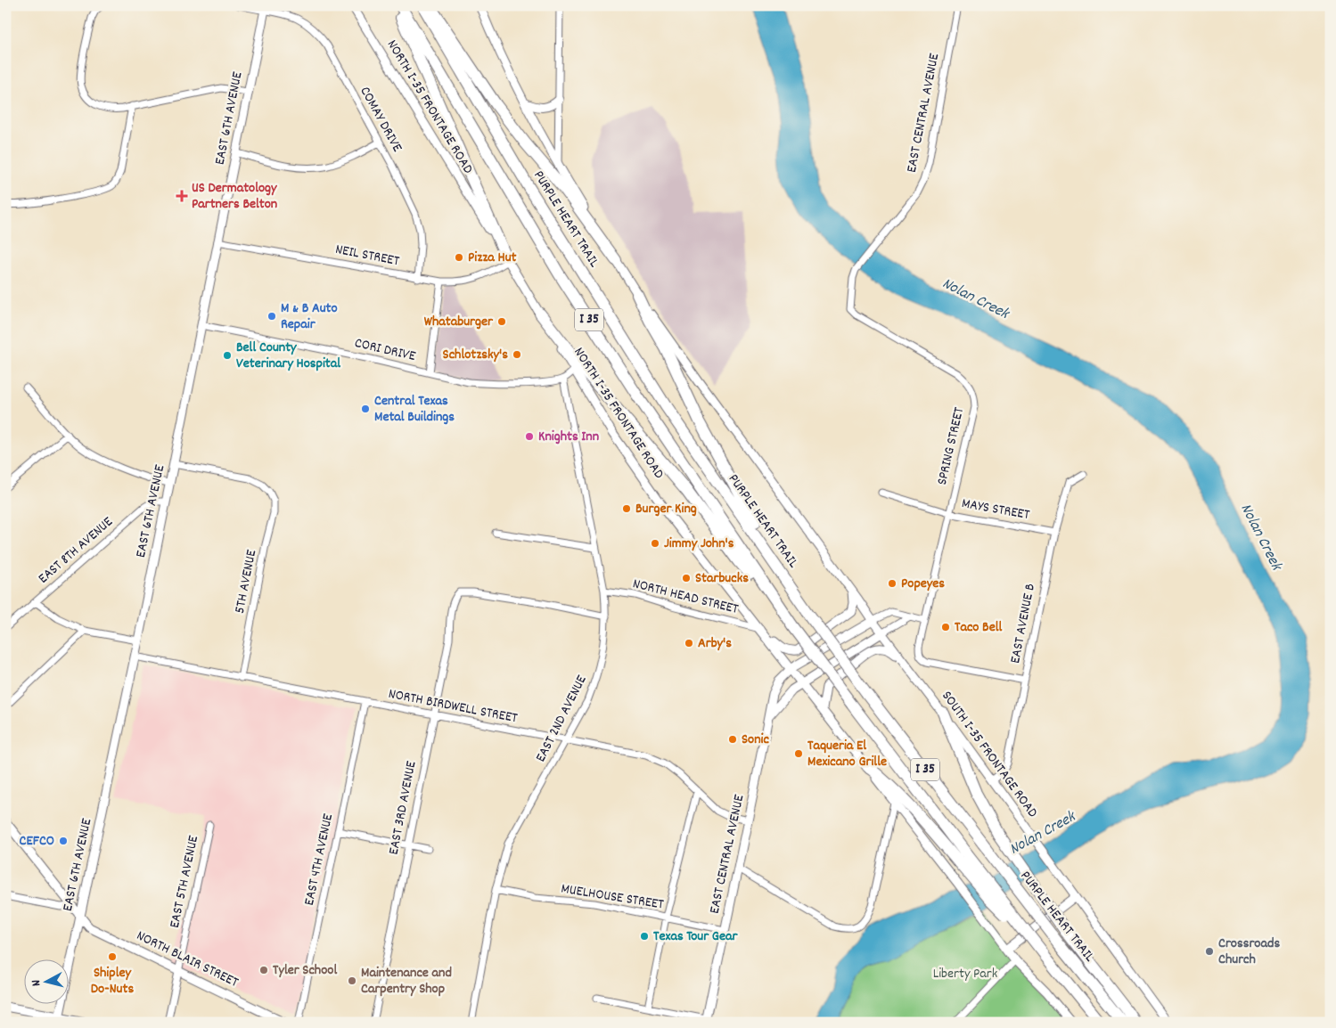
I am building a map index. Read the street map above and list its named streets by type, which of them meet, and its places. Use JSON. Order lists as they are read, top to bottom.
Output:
{
  "streets": {
    "highway": ["PURPLE HEART TRAIL", "I 35"],
    "main road": [
      "NORTH I-35 FRONTAGE ROAD",
      "EAST CENTRAL AVENUE",
      "EAST 6TH AVENUE",
      "SOUTH I-35 FRONTAGE ROAD",
      "NORTH BLAIR STREET"
    ],
    "street": [
      "COMAY DRIVE",
      "NEIL STREET",
      "CORI DRIVE",
      "SPRING STREET",
      "MAYS STREET",
      "EAST 8TH AVENUE",
      "5TH AVENUE",
      "NORTH HEAD STREET",
      "EAST AVENUE B",
      "NORTH BIRDWELL STREET",
      "EAST 2ND AVENUE",
      "EAST 3RD AVENUE",
      "EAST 4TH AVENUE",
      "EAST 5TH AVENUE",
      "MUELHOUSE STREET"
    ]
  },
  "crossings": [
    ["NORTH I-35 FRONTAGE ROAD", "EAST CENTRAL AVENUE"],
    ["NORTH I-35 FRONTAGE ROAD", "NEIL STREET"],
    ["NORTH I-35 FRONTAGE ROAD", "NORTH HEAD STREET"],
    ["EAST CENTRAL AVENUE", "SPRING STREET"],
    ["EAST CENTRAL AVENUE", "NORTH BIRDWELL STREET"],
    ["EAST CENTRAL AVENUE", "SOUTH I-35 FRONTAGE ROAD"],
    ["EAST CENTRAL AVENUE", "MUELHOUSE STREET"],
    ["EAST 6TH AVENUE", "COMAY DRIVE"],
    ["EAST 6TH AVENUE", "NEIL STREET"],
    ["EAST 6TH AVENUE", "CORI DRIVE"],
    ["EAST 6TH AVENUE", "EAST 8TH AVENUE"],
    ["EAST 6TH AVENUE", "5TH AVENUE"],
    ["EAST 6TH AVENUE", "NORTH BIRDWELL STREET"],
    ["EAST 6TH AVENUE", "NORTH BLAIR STREET"],
    ["COMAY DRIVE", "NEIL STREET"],
    ["CORI DRIVE", "EAST 2ND AVENUE"],
    ["SPRING STREET", "MAYS STREET"],
    ["SPRING STREET", "EAST AVENUE B"],
    ["MAYS STREET", "EAST AVENUE B"],
    ["5TH AVENUE", "NORTH BIRDWELL STREET"],
    ["NORTH HEAD STREET", "EAST 2ND AVENUE"],
    ["EAST AVENUE B", "SOUTH I-35 FRONTAGE ROAD"],
    ["NORTH BIRDWELL STREET", "EAST 2ND AVENUE"],
    ["NORTH BIRDWELL STREET", "EAST 3RD AVENUE"],
    ["NORTH BIRDWELL STREET", "EAST 4TH AVENUE"],
    ["EAST 2ND AVENUE", "EAST 3RD AVENUE"],
    ["EAST 2ND AVENUE", "MUELHOUSE STREET"],
    ["EAST 5TH AVENUE", "NORTH BLAIR STREET"]
  ],
  "water": ["Nolan Creek"],
  "parks": ["Liberty Park"],
  "places": {
    "health": ["US Dermatology Partners Belton"],
    "other": [
      "Pizza Hut",
      "M & B Auto Repair",
      "Whataburger",
      "Schlotzsky's",
      "Bell County Veterinary Hospital",
      "Central Texas Metal Buildings",
      "Knights Inn",
      "Burger King",
      "Jimmy John's",
      "Starbucks",
      "Popeyes",
      "Taco Bell",
      "Arby's",
      "Sonic",
      "Taqueria El Mexicano Grille",
      "CEFCO",
      "Texas Tour Gear",
      "Crossroads Church",
      "Shipley Do-Nuts",
      "Tyler School",
      "Maintenance and Carpentry Shop"
    ]
  },
  "north": "left"
}
